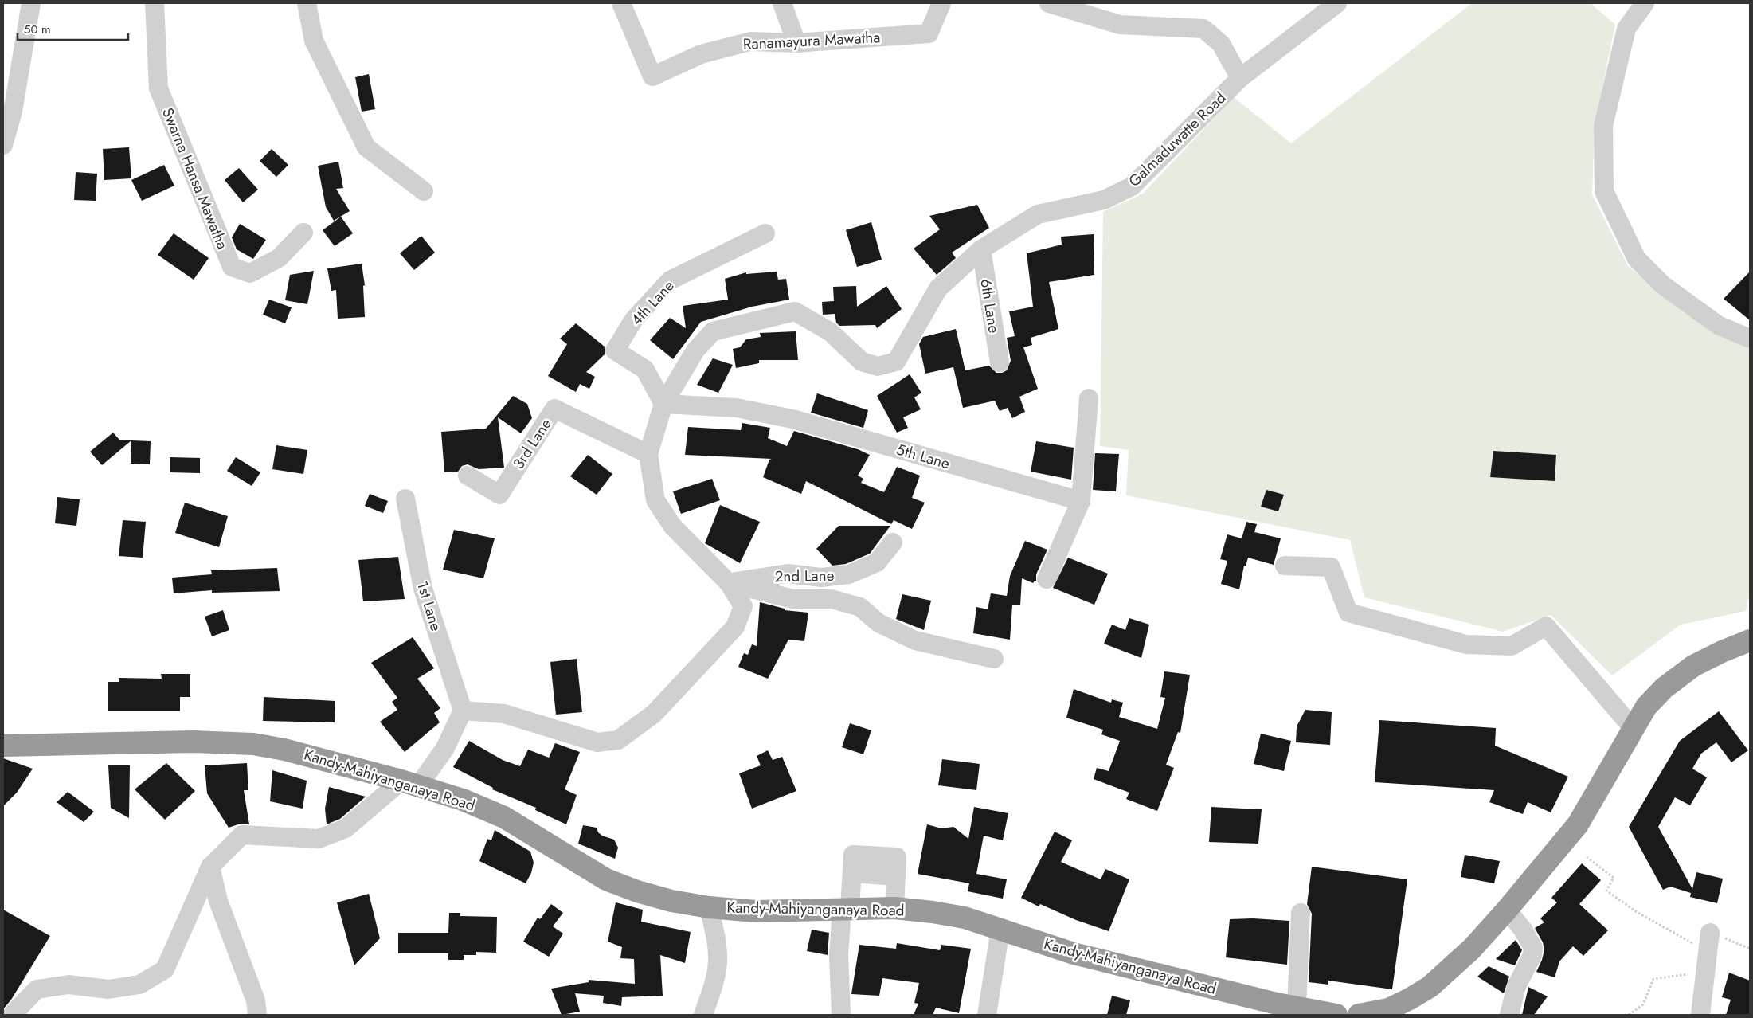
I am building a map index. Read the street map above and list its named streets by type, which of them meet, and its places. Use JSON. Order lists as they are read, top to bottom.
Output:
{
  "streets": {
    "highway": ["Kandy-Mahiyanganaya Road"],
    "street": [
      "Ranamayura Mawatha",
      "Galmaduwatte Road",
      "Swarna Hansa Mawatha",
      "4th Lane",
      "6th Lane",
      "3rd Lane",
      "5th Lane",
      "2nd Lane",
      "1st Lane"
    ]
  },
  "crossings": [
    ["Galmaduwatte Road", "4th Lane"],
    ["Galmaduwatte Road", "6th Lane"],
    ["Galmaduwatte Road", "3rd Lane"],
    ["Galmaduwatte Road", "5th Lane"],
    ["Galmaduwatte Road", "2nd Lane"],
    ["Galmaduwatte Road", "1st Lane"],
    ["4th Lane", "5th Lane"]
  ],
  "scale_bar": "50 m"
}
